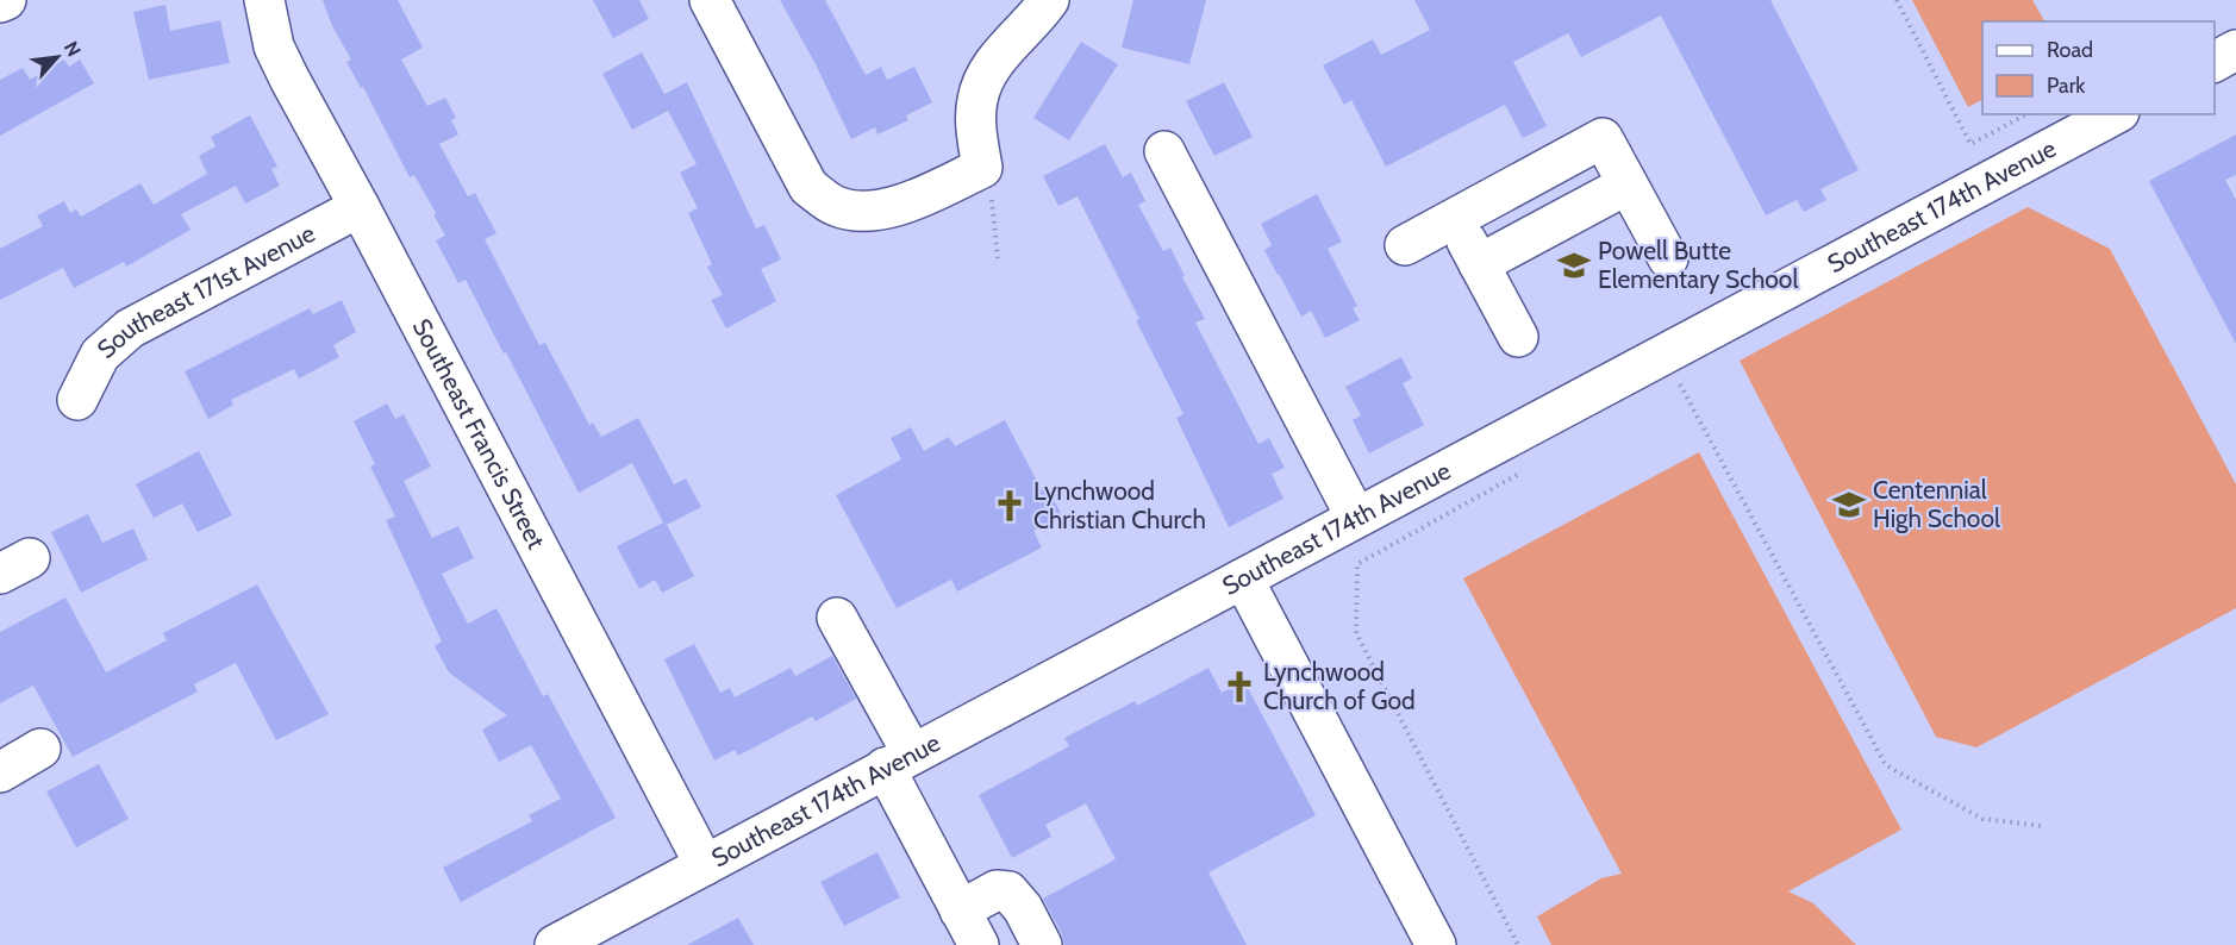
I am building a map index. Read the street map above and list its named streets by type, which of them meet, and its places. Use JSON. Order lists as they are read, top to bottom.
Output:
{
  "streets": {
    "street": ["Southeast 174th Avenue", "Southeast 171st Avenue", "Southeast Francis Street"]
  },
  "crossings": [
    ["Southeast 174th Avenue", "Southeast Francis Street"],
    ["Southeast 171st Avenue", "Southeast Francis Street"]
  ],
  "places": {
    "school or university": ["Powell Butte Elementary School", "Centennial High School"],
    "church": ["Lynchwood Christian Church", "Lynchwood Church of God"]
  },
  "legend": ["Road", "Park"],
  "north": "top right"
}
